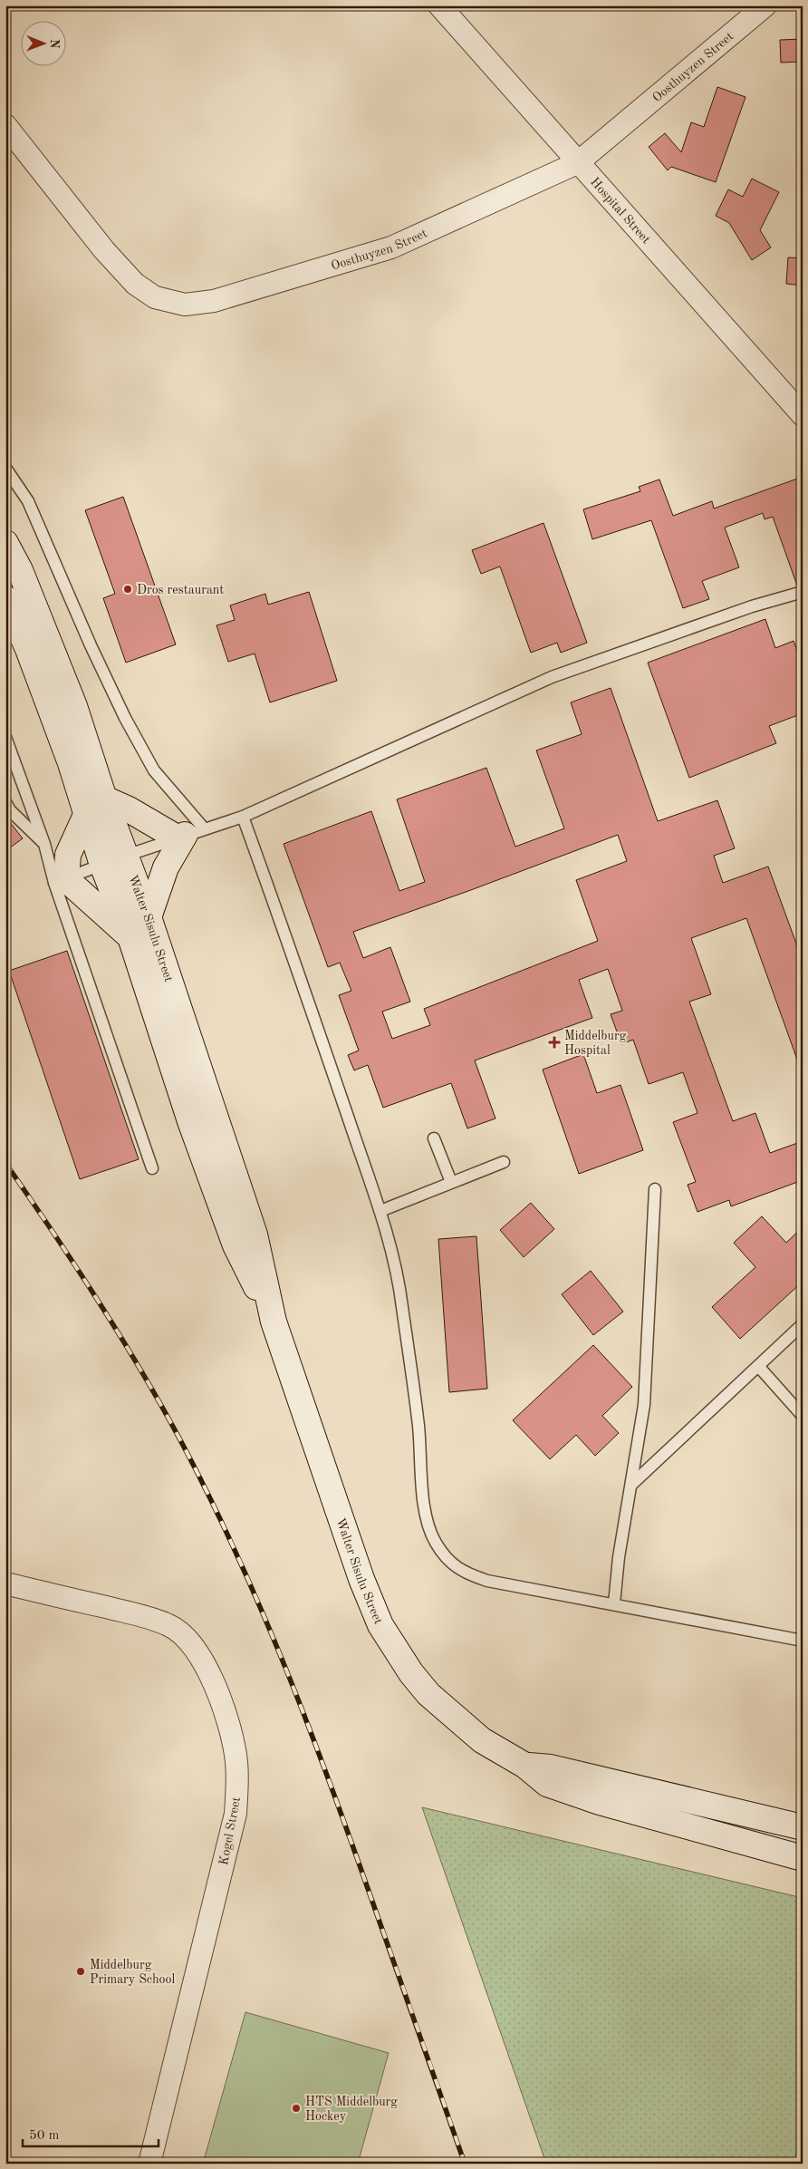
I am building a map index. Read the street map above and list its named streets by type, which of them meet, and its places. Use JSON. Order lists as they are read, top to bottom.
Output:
{
  "streets": {
    "main road": ["Walter Sisulu Street"],
    "street": ["Oosthuyzen Street", "Hospital Street", "Kogel Street"]
  },
  "crossings": [
    ["Oosthuyzen Street", "Hospital Street"]
  ],
  "places": {
    "other": ["Dros restaurant", "Middelburg Primary School", "HTS Middelburg Hockey"],
    "health": ["Middelburg Hospital"]
  },
  "scale_bar": "50 m",
  "north": "right"
}
